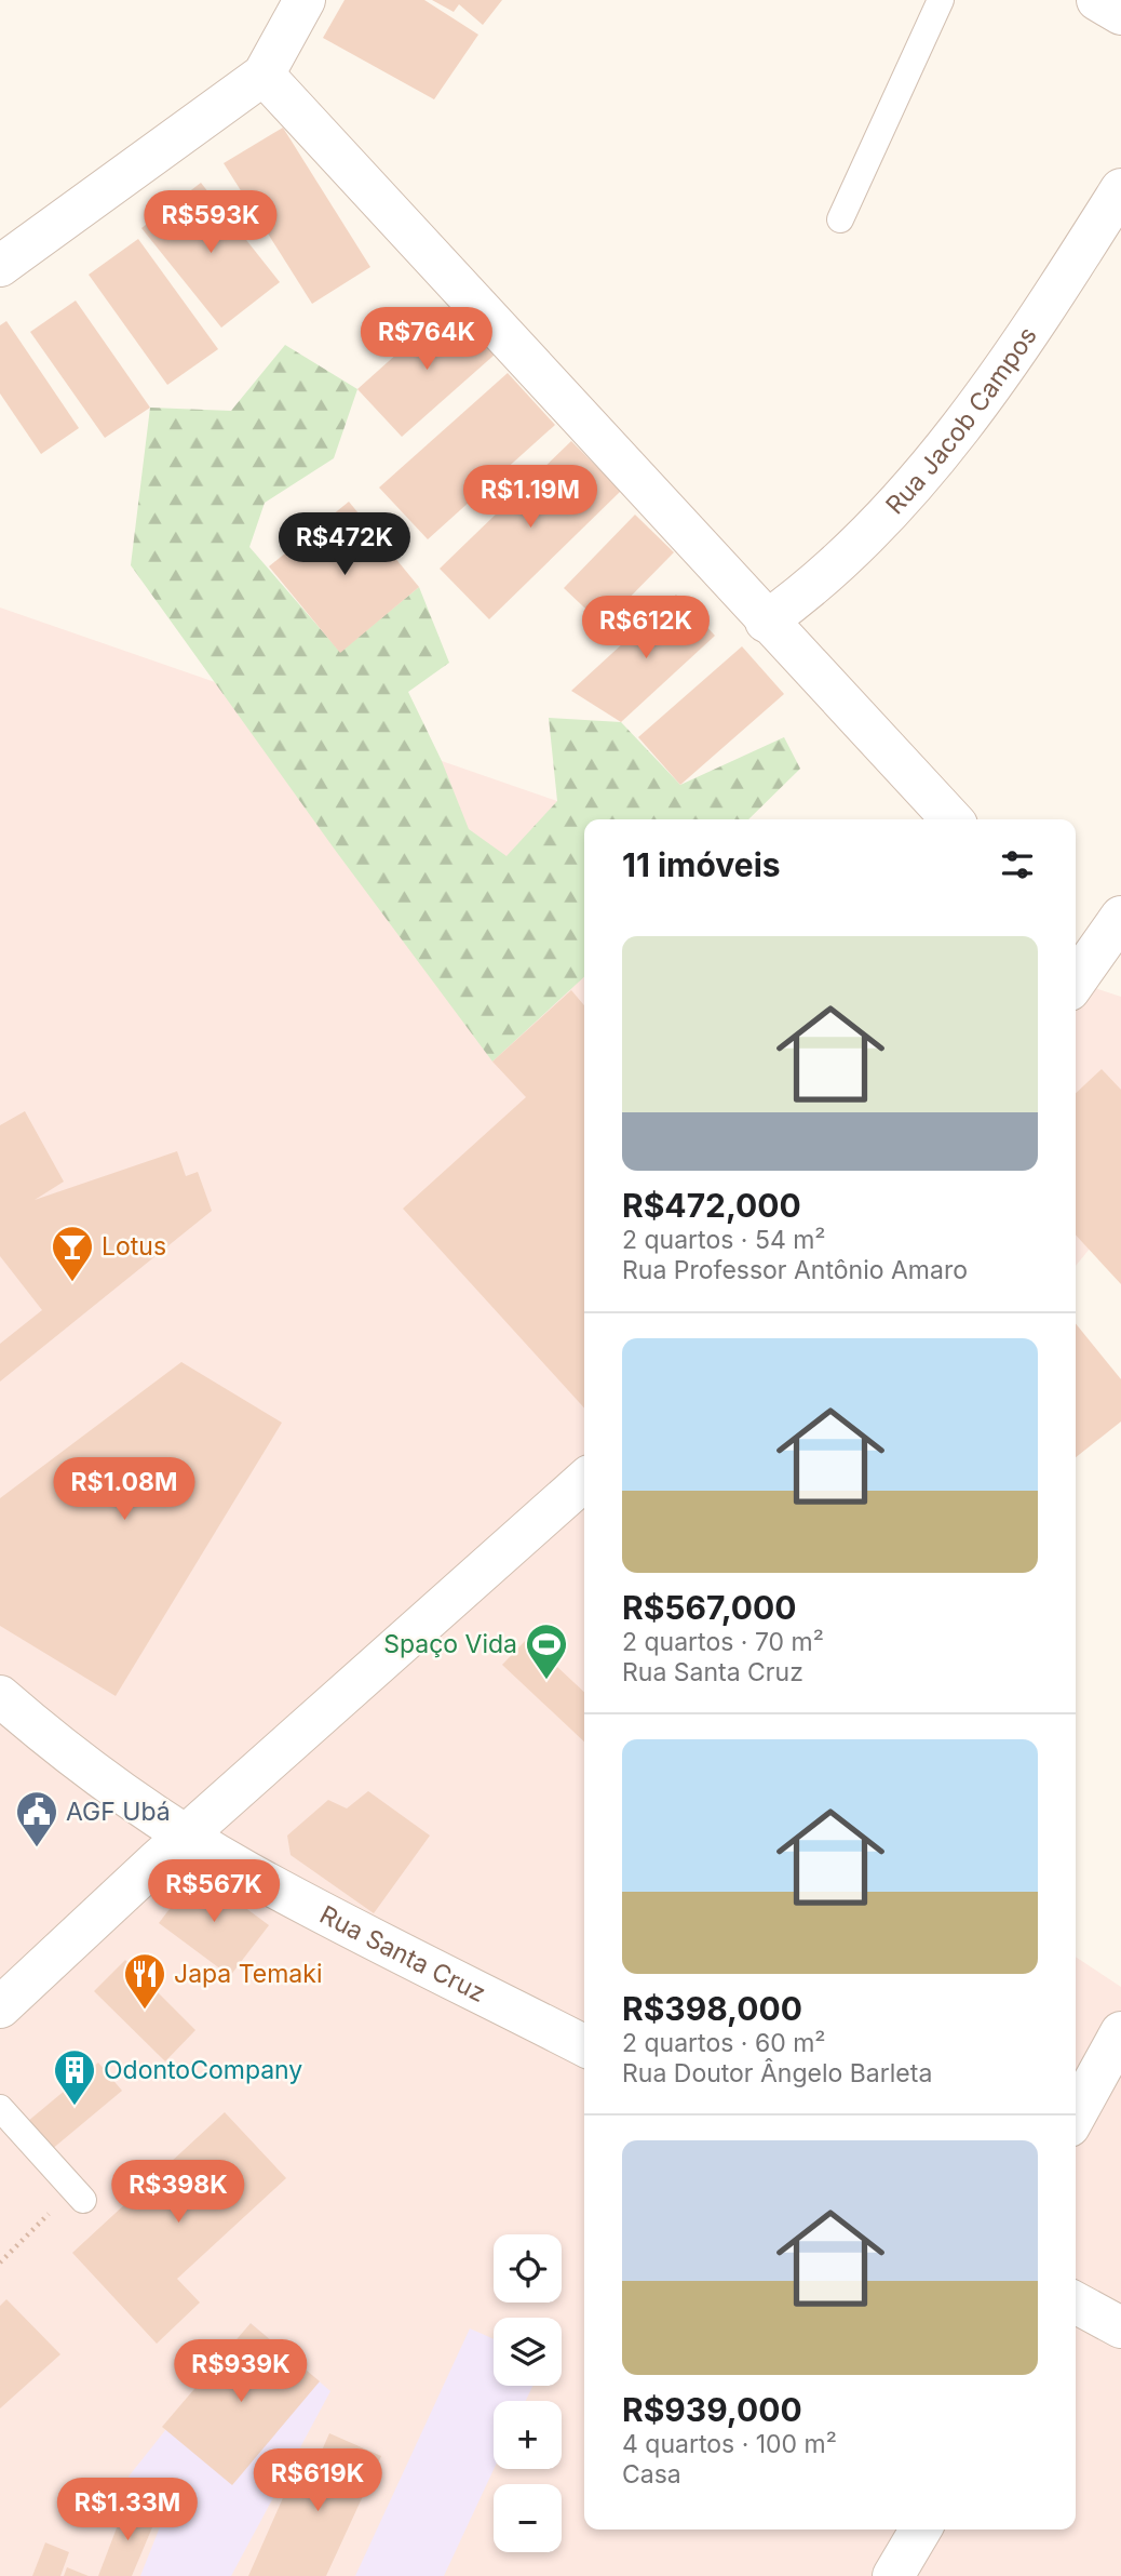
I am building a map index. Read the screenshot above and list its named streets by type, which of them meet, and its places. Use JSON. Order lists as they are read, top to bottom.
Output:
{
  "streets": {
    "street": ["Rua Jacob Campos", "Rua Santa Cruz"]
  },
  "places": {
    "bar": ["Lotus"],
    "sports": ["Spaço Vida"],
    "public building": ["AGF Ubá"],
    "restaurant": ["Japa Temaki"],
    "building": ["OdontoCompany"]
  },
  "page": {
    "price": [
      "R$593K",
      "R$764K",
      "R$1.19M",
      "R$472K",
      "R$612K",
      "R$1.08M",
      "R$567K",
      "R$398K",
      "R$939K",
      "R$619K",
      "R$1.33M"
    ],
    "heading": "11 imóveis",
    "list": [
      {
        "name": "R$472,000",
        "note": "2 quartos · 54 m² · Rua Professor Antônio Amaro"
      },
      {
        "name": "R$567,000",
        "note": "2 quartos · 70 m² · Rua Santa Cruz"
      },
      {
        "name": "R$398,000",
        "note": "2 quartos · 60 m² · Rua Doutor Ângelo Barleta"
      },
      {
        "name": "R$939,000",
        "note": "4 quartos · 100 m² · Casa"
      }
    ],
    "map_buttons": ["+", "−"]
  }
}
